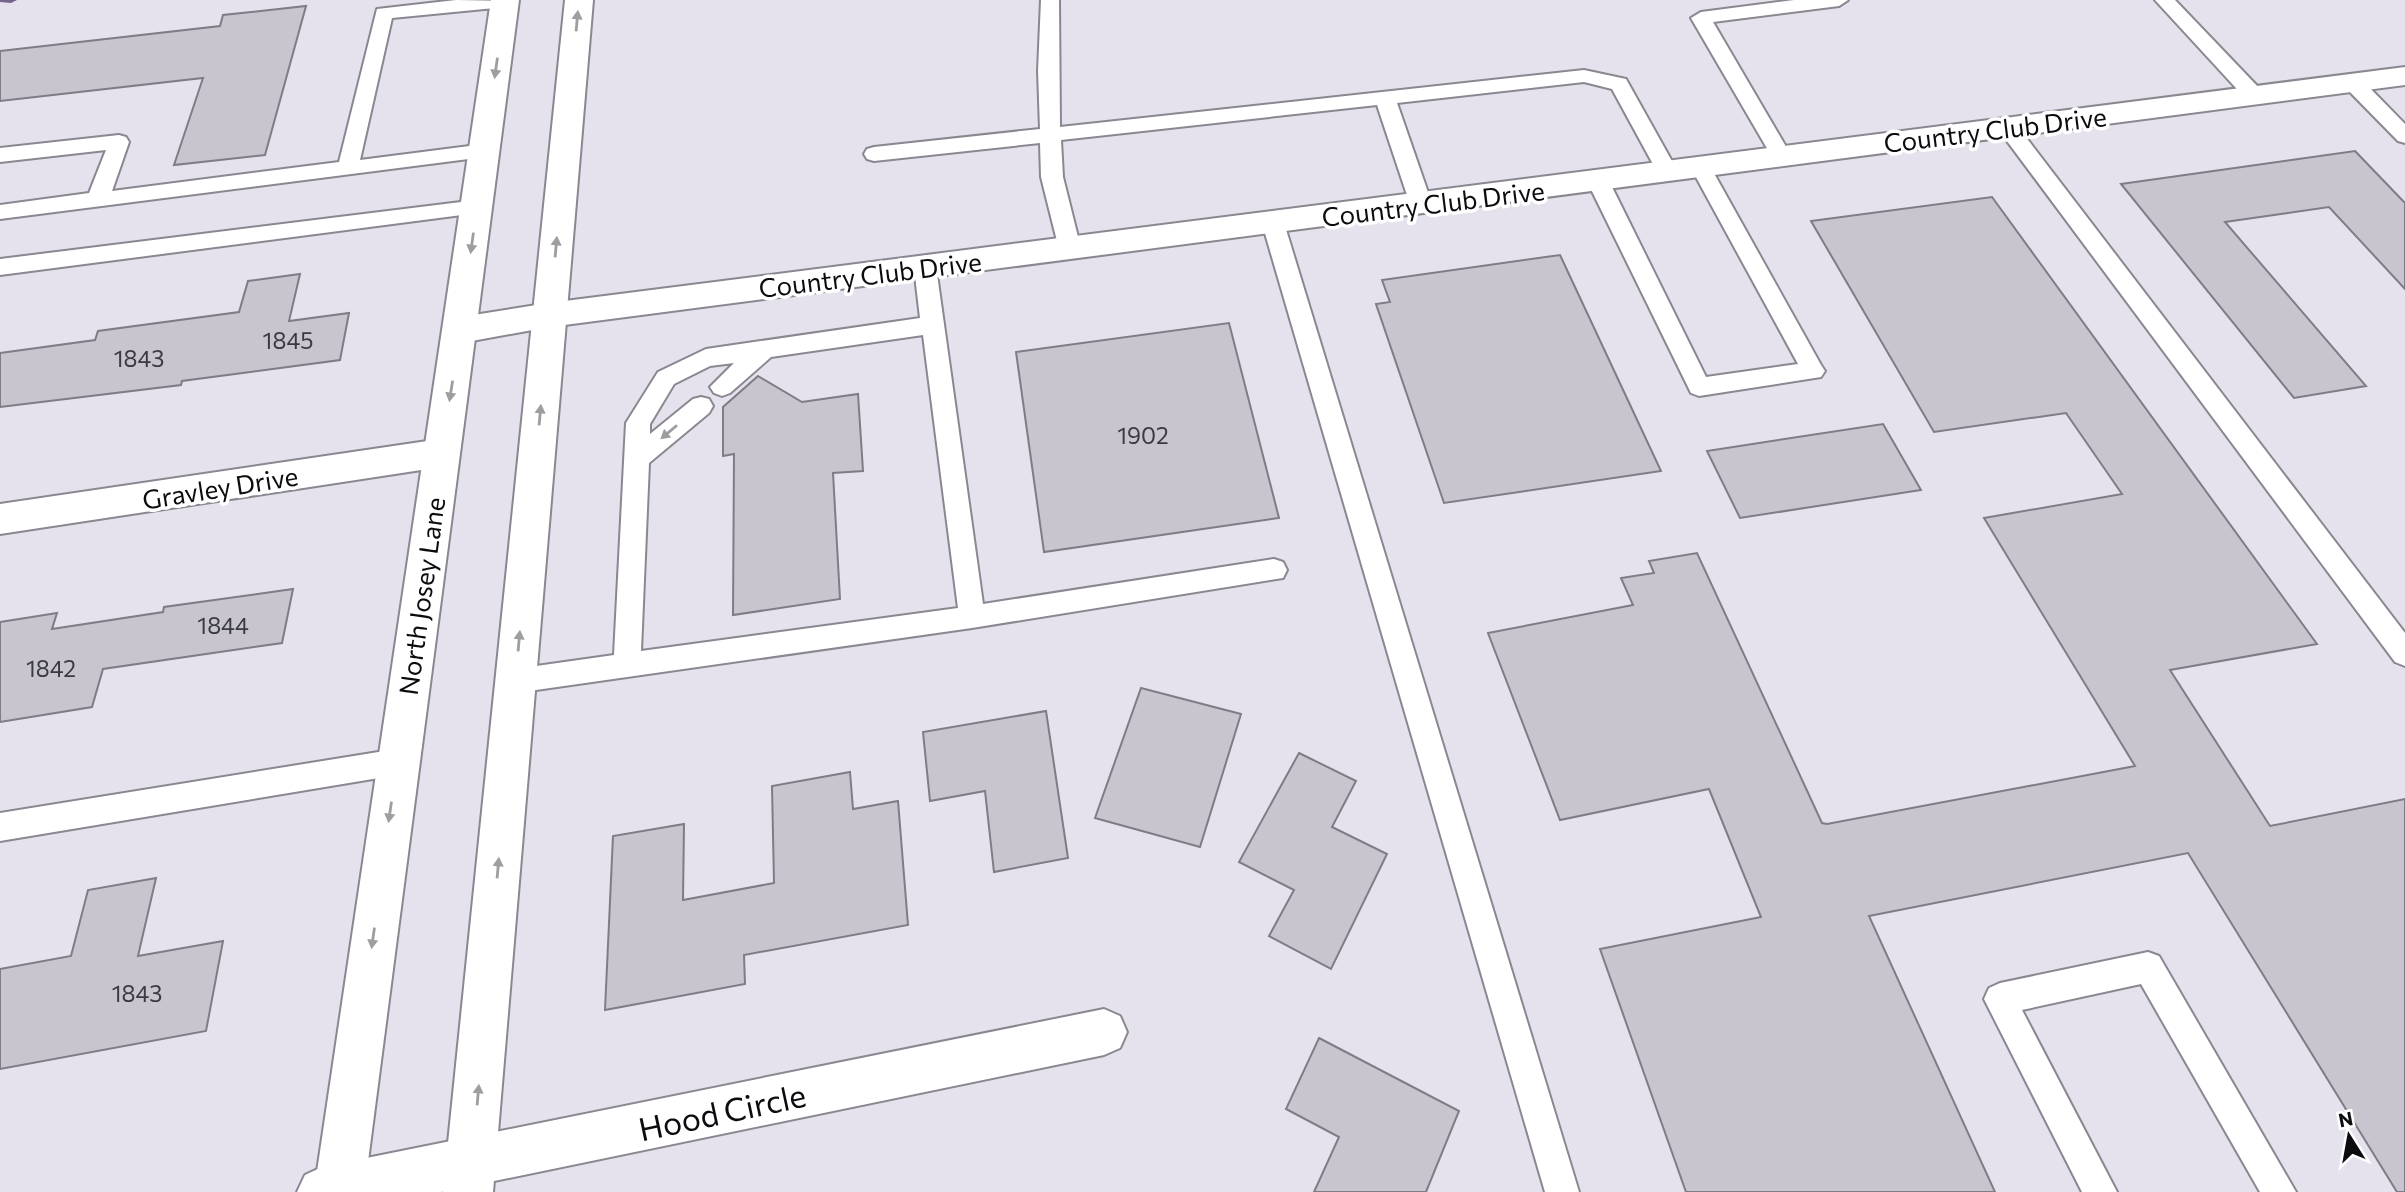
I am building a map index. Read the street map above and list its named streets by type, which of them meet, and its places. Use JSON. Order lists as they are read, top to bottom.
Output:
{
  "streets": {
    "street": [
      "Country Club Drive",
      "Gravley Drive",
      "North Josey Lane",
      "Hood Circle"
    ]
  },
  "crossings": [
    ["Country Club Drive", "North Josey Lane"],
    ["Gravley Drive", "North Josey Lane"],
    ["North Josey Lane", "Hood Circle"]
  ],
  "house_numbers": [
    "1845",
    "1843",
    "1902",
    "1844",
    "1842",
    "1843"
  ],
  "north": "top"
}
